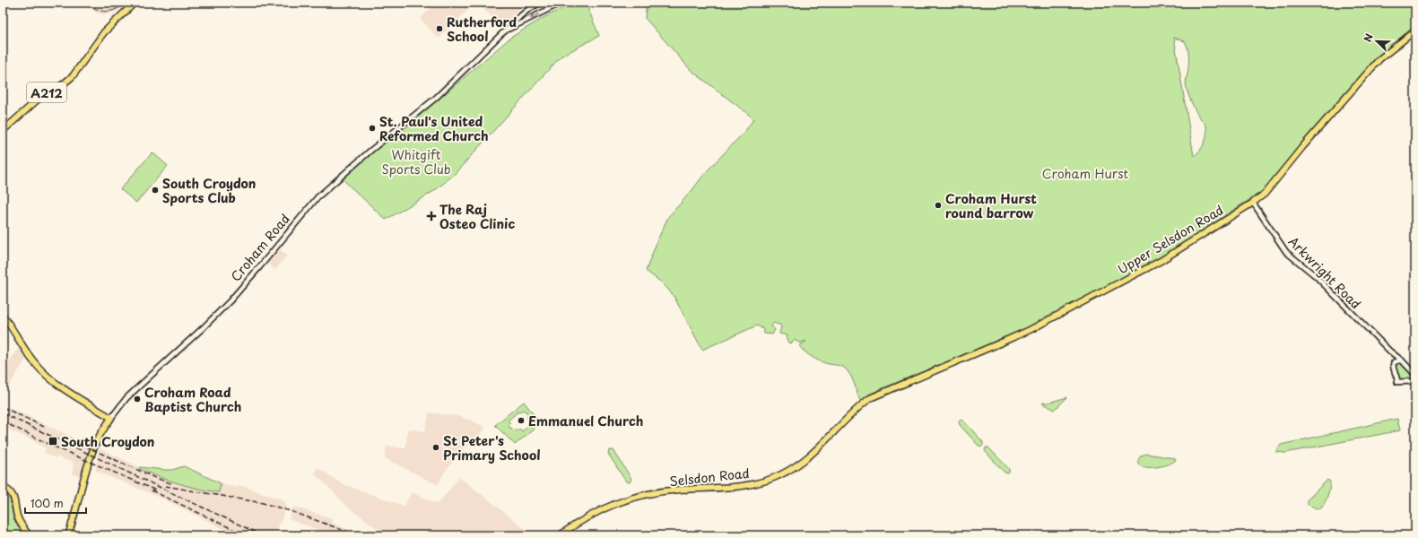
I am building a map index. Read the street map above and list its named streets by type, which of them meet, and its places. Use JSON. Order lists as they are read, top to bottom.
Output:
{
  "streets": {
    "main road": [
      "A212",
      "Upper Selsdon Road",
      "Croham Road",
      "Selsdon Road"
    ],
    "street": ["Arkwright Road"]
  },
  "crossings": [
    ["Upper Selsdon Road", "Arkwright Road"],
    ["Upper Selsdon Road", "Selsdon Road"]
  ],
  "parks": ["Whitgift Sports Club", "Croham Hurst"],
  "places": {
    "other": [
      "Rutherford School",
      "St. Paul's United Reformed Church",
      "South Croydon Sports Club",
      "Croham Hurst round barrow",
      "Croham Road Baptist Church",
      "Emmanuel Church",
      "St Peter's Primary School"
    ],
    "health": ["The Raj Osteo Clinic"],
    "transit": ["South Croydon"]
  },
  "scale_bar": "100 m",
  "north": "top left"
}
